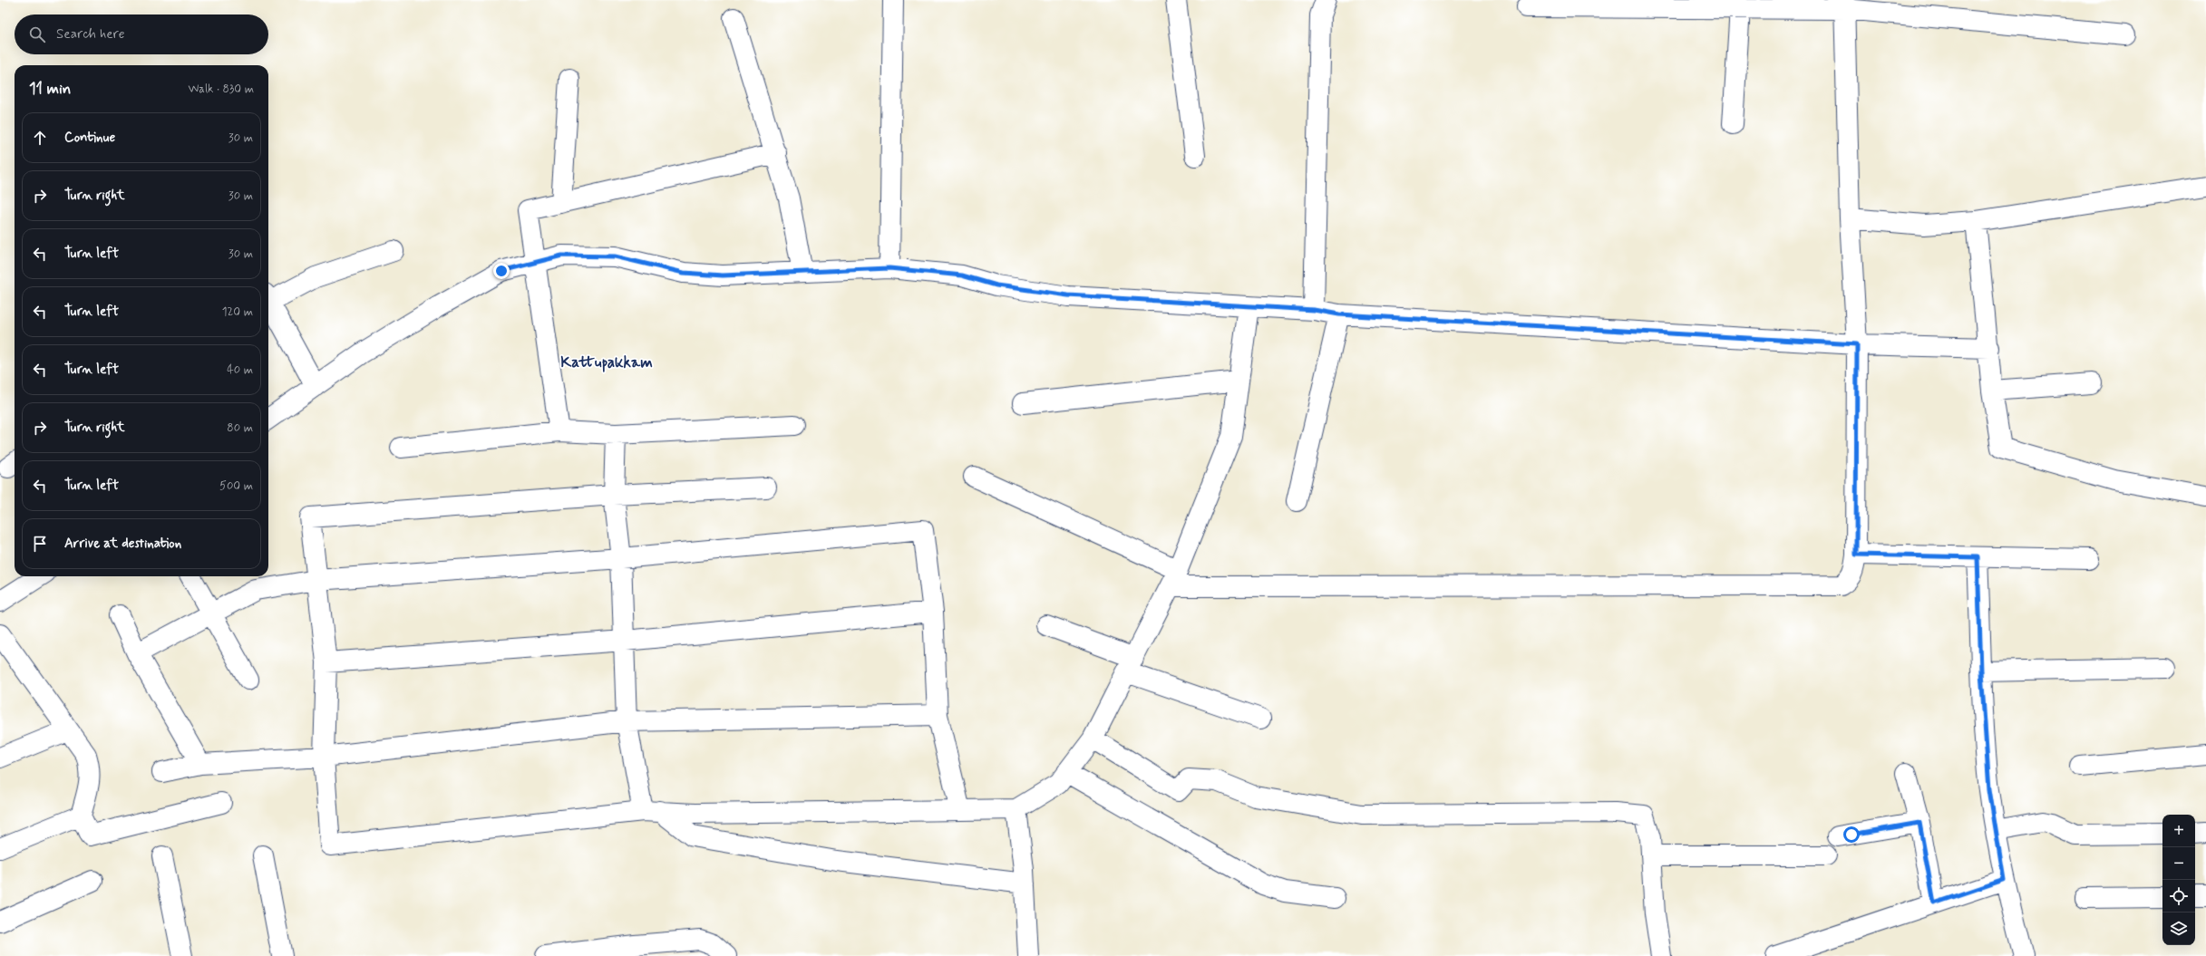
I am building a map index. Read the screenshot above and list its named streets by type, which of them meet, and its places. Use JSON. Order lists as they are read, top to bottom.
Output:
{
  "districts": ["Kattupakkam"],
  "page": {
    "search": "Search here",
    "heading": ["11 min", "Walk · 830 m"],
    "list": [
      ["Continue", "30 m"],
      ["Turn right", "30 m"],
      ["Turn left", "30 m"],
      ["Turn left", "120 m"],
      ["Turn left", "40 m"],
      ["Turn right", "80 m"],
      ["Turn left", "500 m"],
      "Arrive at destination"
    ],
    "map_buttons": ["+", "−"]
  }
}
